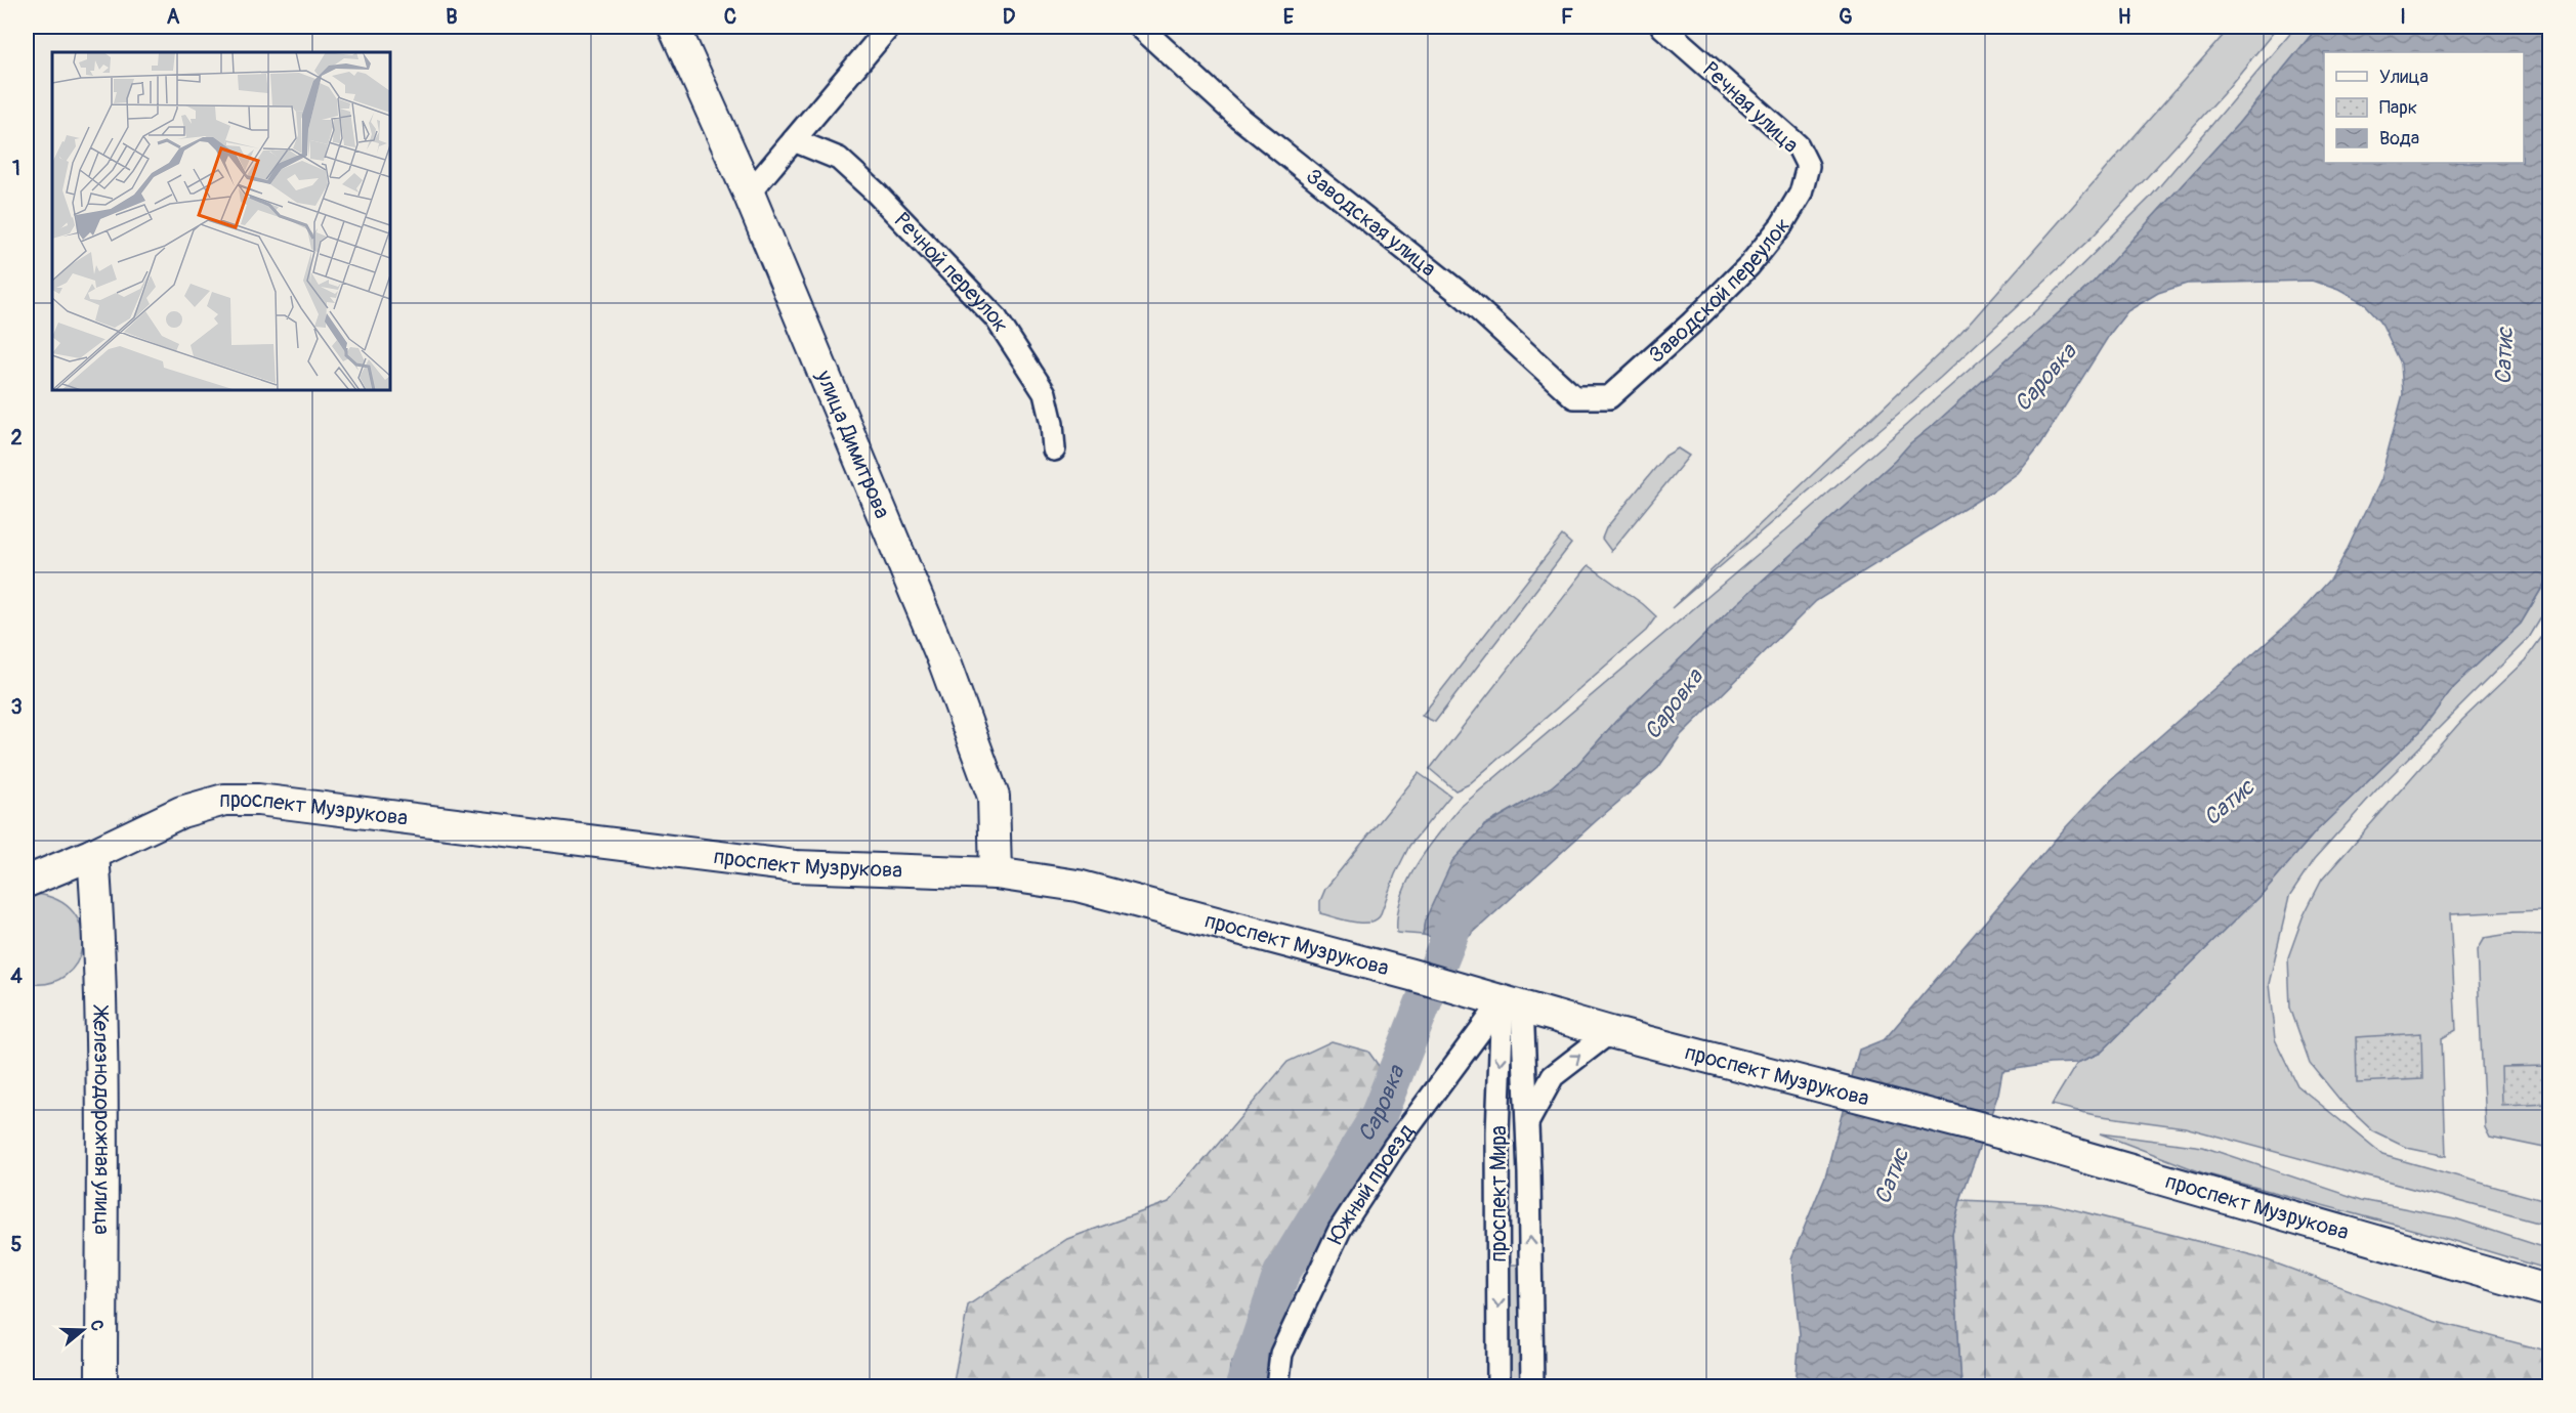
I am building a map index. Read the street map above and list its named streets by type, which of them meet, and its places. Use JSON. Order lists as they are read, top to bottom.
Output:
{
  "streets": {
    "main road": ["улица Димитрова", "проспект Музрукова", "Железнодорожная улица"],
    "street": [
      "Речная улица",
      "Заводская улица",
      "Речной переулок",
      "Заводской переулок",
      "Южный проезд",
      "проспект Мира"
    ]
  },
  "crossings": [
    ["Речная улица", "Заводской переулок"],
    ["Заводская улица", "Заводской переулок"],
    ["улица Димитрова", "проспект Музрукова"],
    ["проспект Музрукова", "Железнодорожная улица"],
    ["проспект Музрукова", "Южный проезд"],
    ["проспект Музрукова", "проспект Мира"],
    ["Южный проезд", "проспект Мира"]
  ],
  "water": ["Сатис", "Саровка"],
  "legend": ["Улица", "Парк", "Вода"],
  "north": "right",
  "grid": {
    "columns": [
      "A",
      "B",
      "C",
      "D",
      "E",
      "F",
      "G",
      "H",
      "I"
    ],
    "rows": [
      "1",
      "2",
      "3",
      "4",
      "5"
    ]
  }
}
